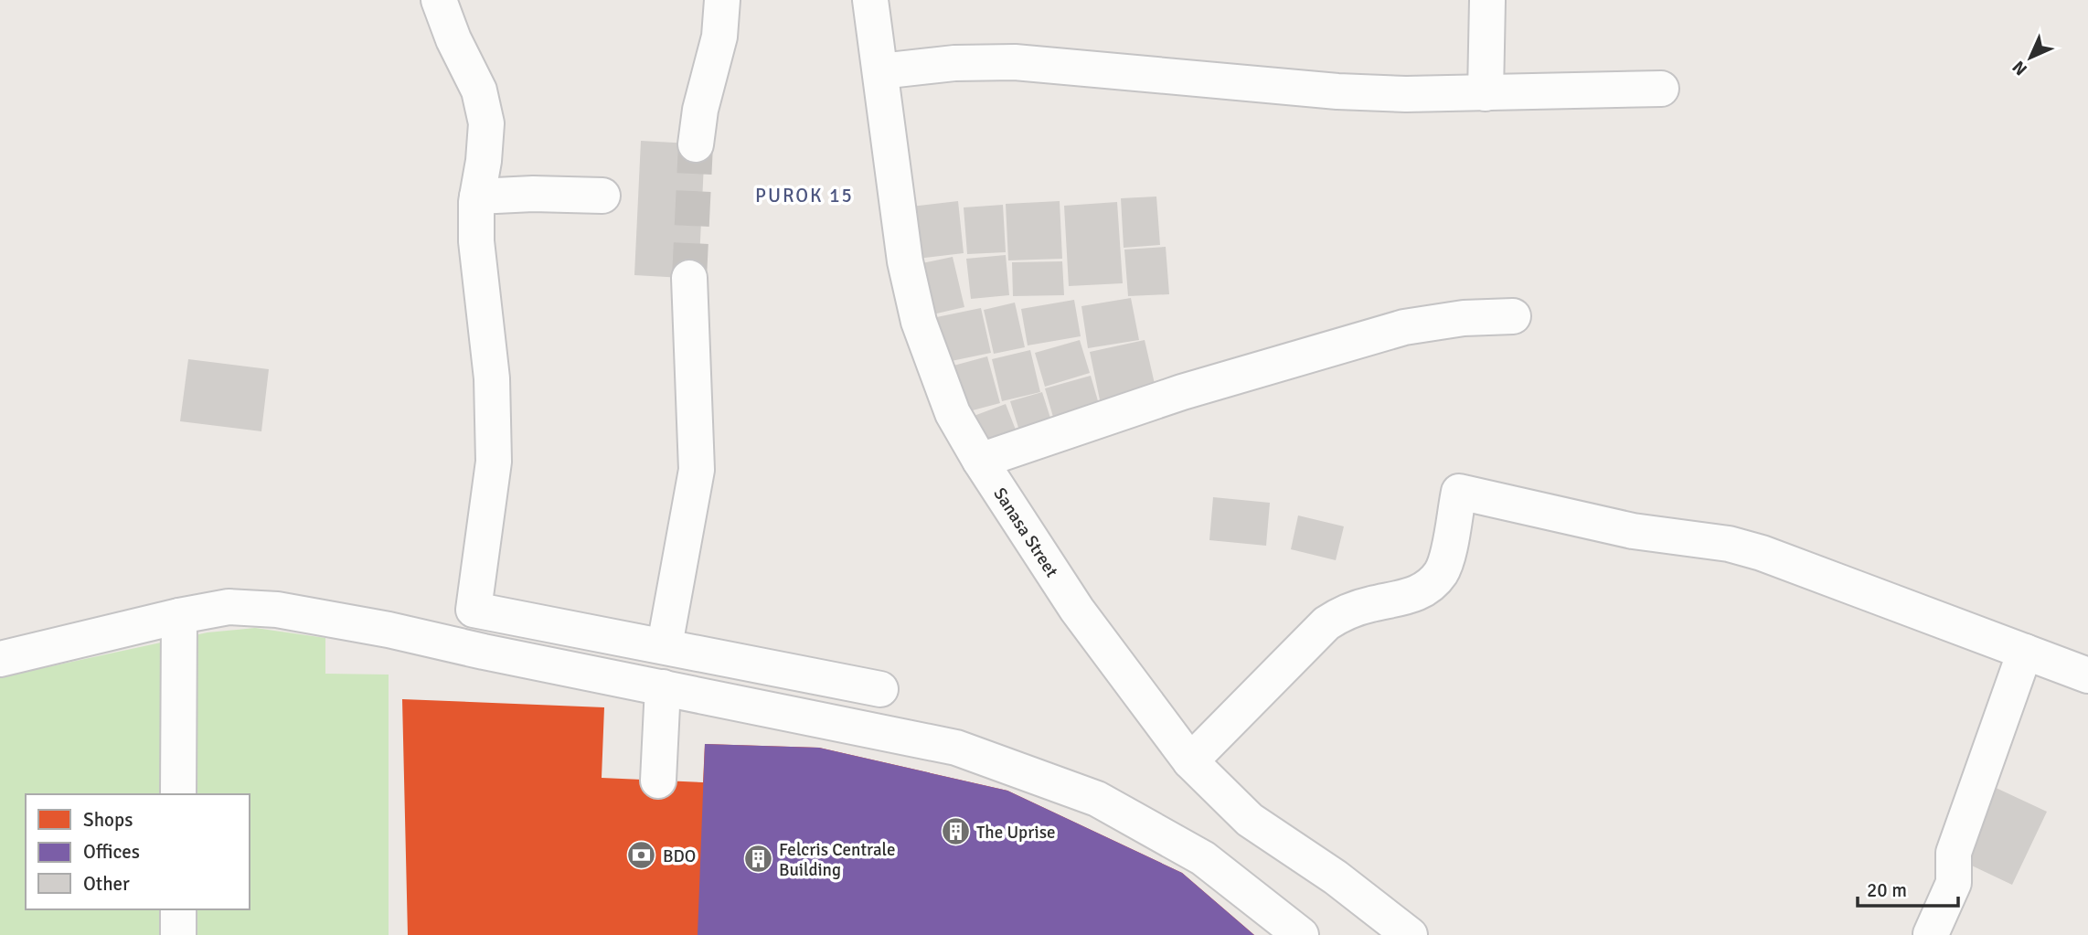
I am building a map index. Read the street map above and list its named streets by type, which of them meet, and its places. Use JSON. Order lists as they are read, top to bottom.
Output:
{
  "streets": {
    "street": ["Sanasa Street"]
  },
  "districts": ["PUROK 15"],
  "places": {
    "building": ["The Uprise", "Felcris Centrale Building"],
    "bank": ["BDO"]
  },
  "legend": ["Shops", "Offices", "Other"],
  "scale_bar": "20 m",
  "north": "bottom left"
}
